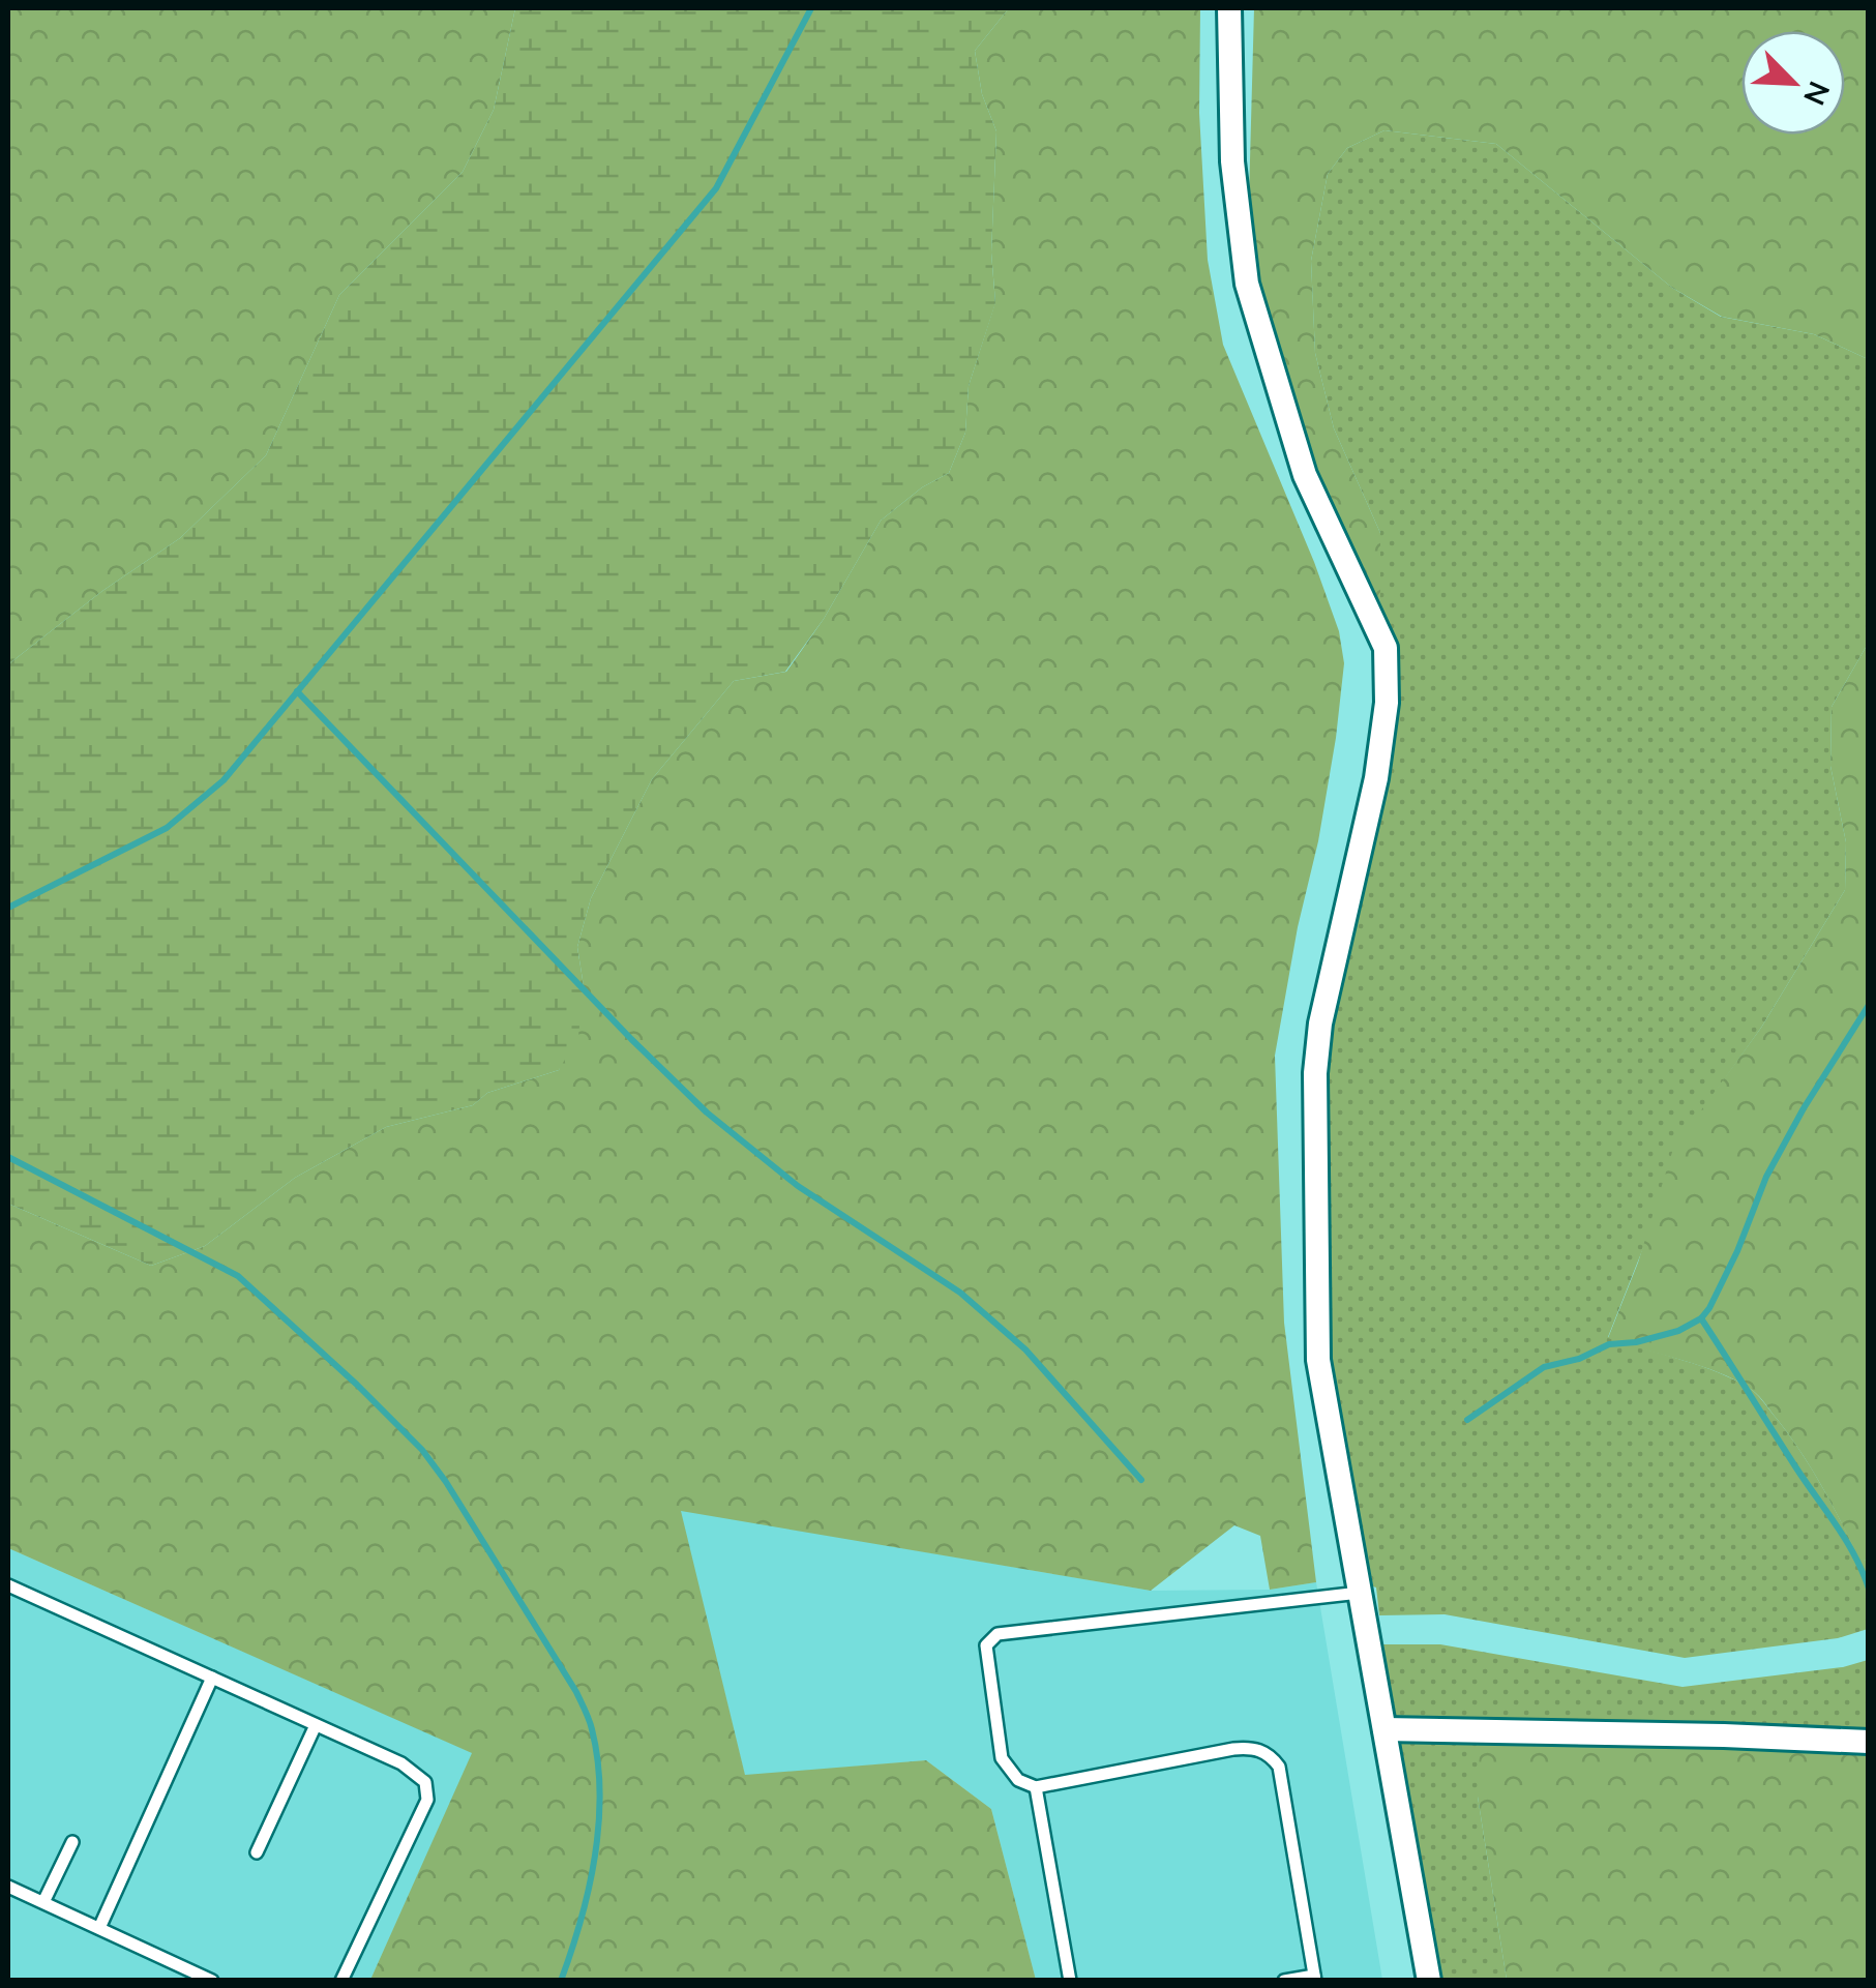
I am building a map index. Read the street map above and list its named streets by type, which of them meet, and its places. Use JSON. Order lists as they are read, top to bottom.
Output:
{
  "north": "bottom right"
}
